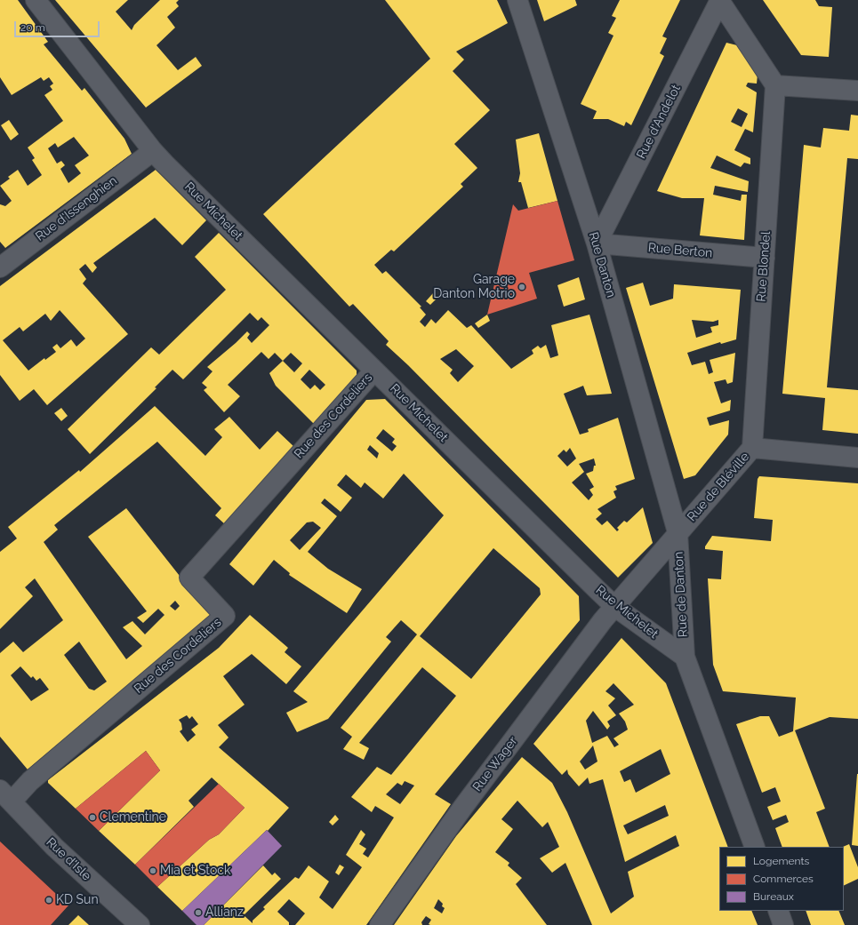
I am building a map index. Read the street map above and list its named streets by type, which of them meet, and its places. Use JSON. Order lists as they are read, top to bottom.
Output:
{
  "streets": {
    "street": [
      "Rue d'Andelot",
      "Rue d'Issenghien",
      "Rue Michelet",
      "Rue Berton",
      "Rue Danton",
      "Rue Blondel",
      "Rue des Cordeliers",
      "Rue de Bléville",
      "Rue de Danton",
      "Rue Wager",
      "Rue d'Isle"
    ]
  },
  "crossings": [
    ["Rue d'Andelot", "Rue Berton"],
    ["Rue d'Andelot", "Rue Danton"],
    ["Rue d'Issenghien", "Rue Michelet"],
    ["Rue Michelet", "Rue des Cordeliers"],
    ["Rue Michelet", "Rue de Bléville"],
    ["Rue Michelet", "Rue de Danton"],
    ["Rue Michelet", "Rue Wager"],
    ["Rue Berton", "Rue Danton"],
    ["Rue Berton", "Rue Blondel"],
    ["Rue Danton", "Rue de Bléville"],
    ["Rue Danton", "Rue de Danton"],
    ["Rue Blondel", "Rue de Bléville"],
    ["Rue des Cordeliers", "Rue d'Isle"],
    ["Rue de Bléville", "Rue de Danton"],
    ["Rue de Bléville", "Rue Wager"]
  ],
  "places": [
    "Garage Danton Motrio",
    "Clementine",
    "Mia et Stock",
    "KD Sun",
    "Allianz"
  ],
  "legend": ["Logements", "Commerces", "Bureaux"],
  "scale_bar": "20 m"
}
